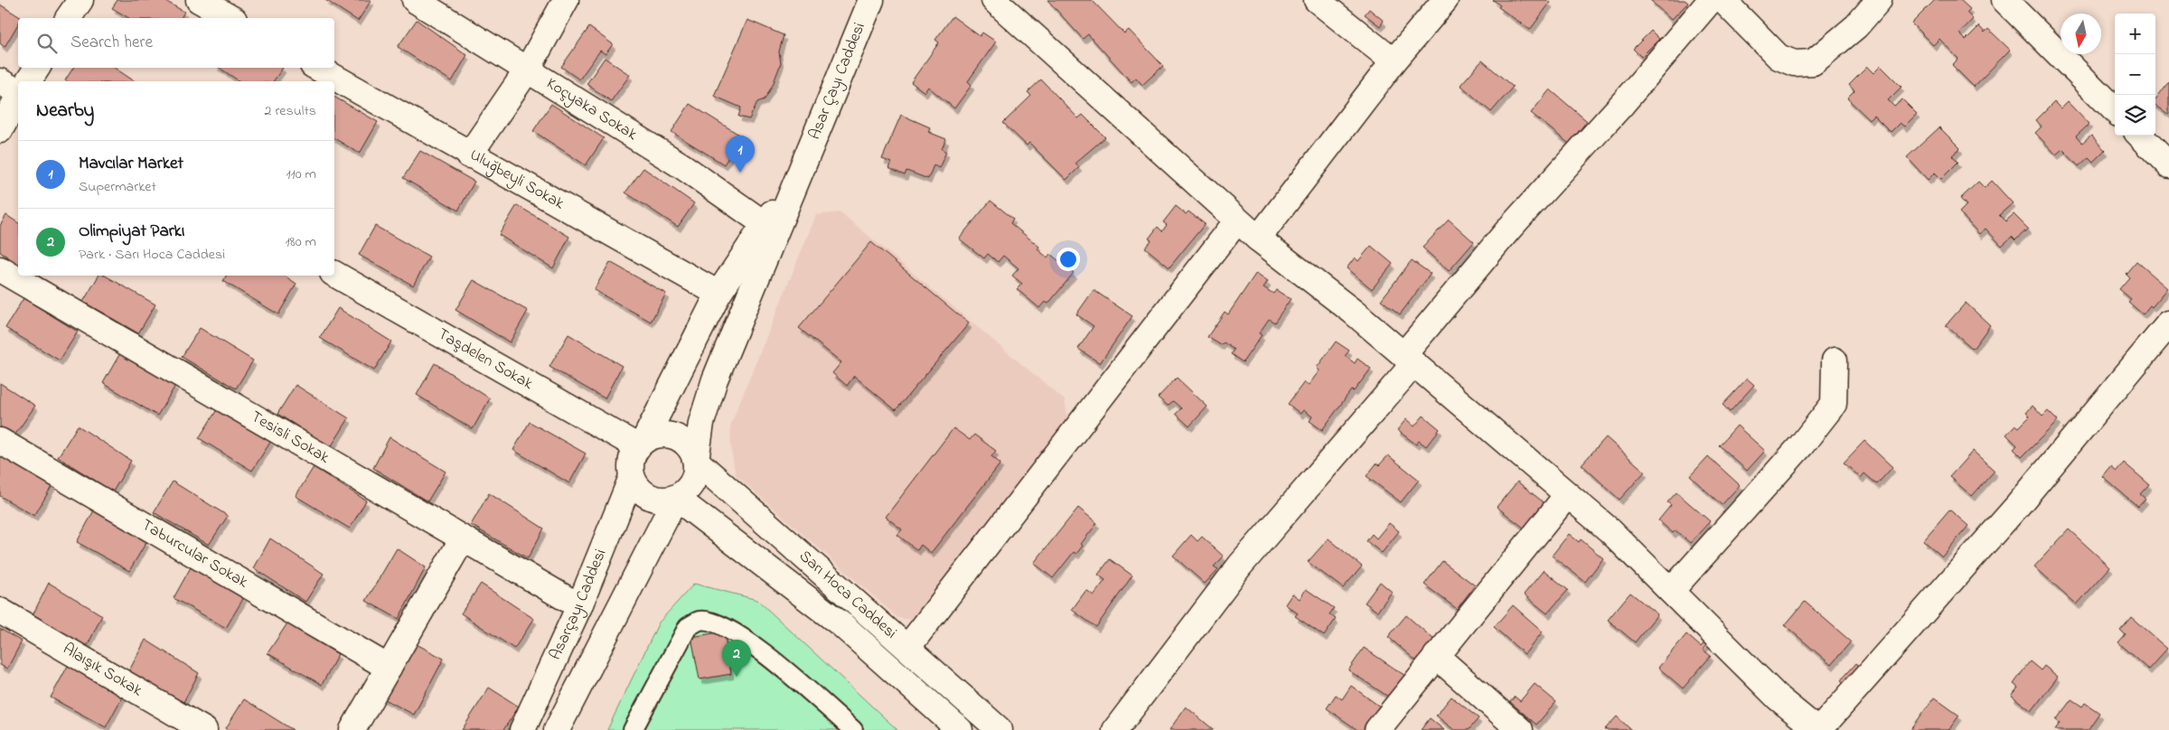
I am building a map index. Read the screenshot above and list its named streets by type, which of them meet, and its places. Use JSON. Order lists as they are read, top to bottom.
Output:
{
  "streets": {
    "street": [
      "Asar Çayı Caddesi",
      "Koçyaka Sokak",
      "Uluğbeyli Sokak",
      "Taşdelen Sokak",
      "Tesisli Sokak",
      "Taburcular Sokak",
      "Sarı Hoca Caddesi",
      "Asarçayı Caddesi",
      "Alaışık Sokak"
    ]
  },
  "crossings": [
    ["Taşdelen Sokak", "Sarı Hoca Caddesi"],
    ["Taşdelen Sokak", "Asarçayı Caddesi"],
    ["Tesisli Sokak", "Asarçayı Caddesi"],
    ["Sarı Hoca Caddesi", "Asarçayı Caddesi"]
  ],
  "north": "bottom",
  "page": {
    "map_buttons": ["+", "−"],
    "search": "Search here",
    "heading": ["Nearby", "2 results"],
    "pins": ["1", "2"],
    "list": [
      {
        "mark": "1",
        "name": "Mavcılar Market",
        "note": "Supermarket",
        "value": "110 m"
      },
      {
        "mark": "2",
        "name": "Olimpiyat Parkı",
        "note": "Park · Sarı Hoca Caddesi",
        "value": "180 m"
      }
    ]
  }
}
